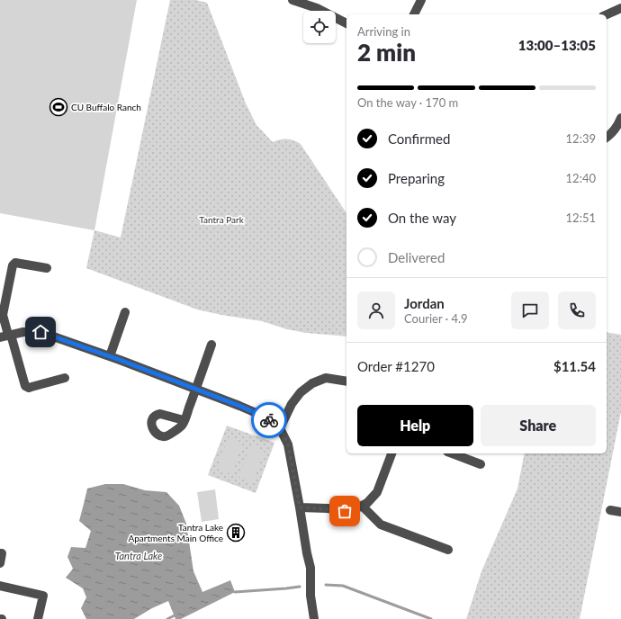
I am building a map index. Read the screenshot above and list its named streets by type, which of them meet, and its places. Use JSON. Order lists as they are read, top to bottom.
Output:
{
  "water": ["Tantra Lake"],
  "parks": ["Tantra Park"],
  "places": {
    "sports": ["CU Buffalo Ranch"],
    "building": ["Tantra Lake Apartments Main Office"]
  },
  "page": {
    "heading": ["2 min", "Arriving in", "13:00–13:05"],
    "panel": [
      "Jordan",
      "Courier · 4.9",
      "Order #1270",
      "$11.54"
    ],
    "bar": "On the way · 170 m",
    "list": [
      ["Confirmed", "12:39"],
      ["Preparing", "12:40"],
      ["On the way", "12:51"],
      "Delivered"
    ],
    "buttons": ["Help", "Share"]
  }
}
